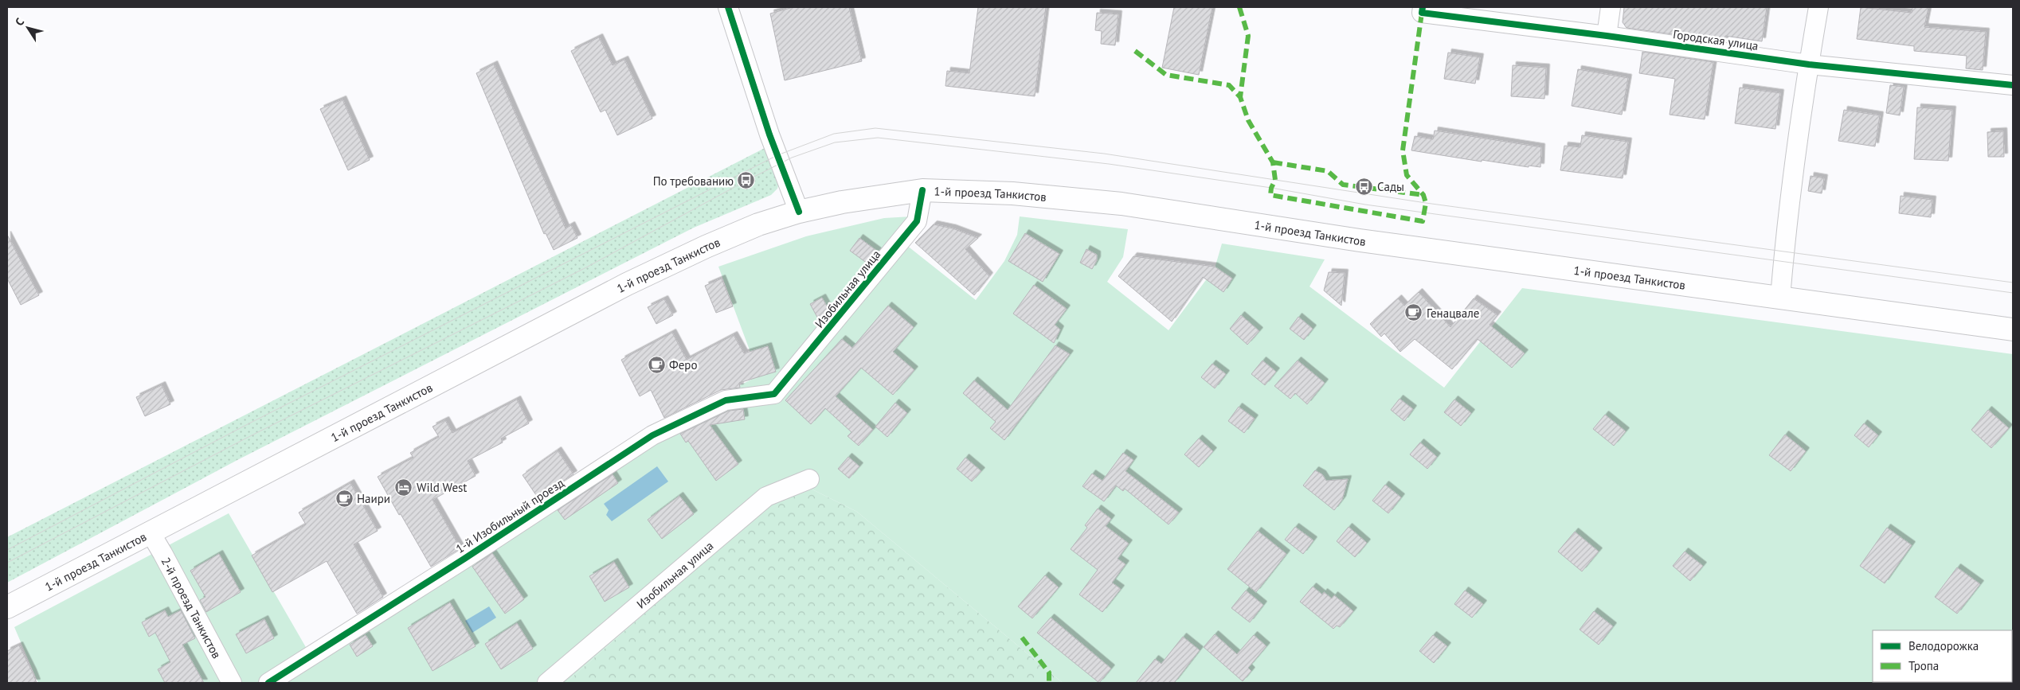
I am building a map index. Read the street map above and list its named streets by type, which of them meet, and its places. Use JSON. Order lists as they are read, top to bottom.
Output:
{
  "streets": {
    "main road": ["1-й проезд Танкистов"],
    "street": [
      "Городская улица",
      "Изобильная улица",
      "1-й Изобильный проезд",
      "2-й проезд Танкистов"
    ]
  },
  "crossings": [
    ["1-й проезд Танкистов", "Изобильная улица"],
    ["1-й проезд Танкистов", "2-й проезд Танкистов"],
    ["Изобильная улица", "1-й Изобильный проезд"]
  ],
  "places": {
    "bus stop": ["По требованию", "Сады"],
    "cafe": ["Генацвале", "Феро", "Наири"],
    "hotel": ["Wild West"]
  },
  "legend": ["Велодорожка", "Тропа"],
  "north": "top left"
}
